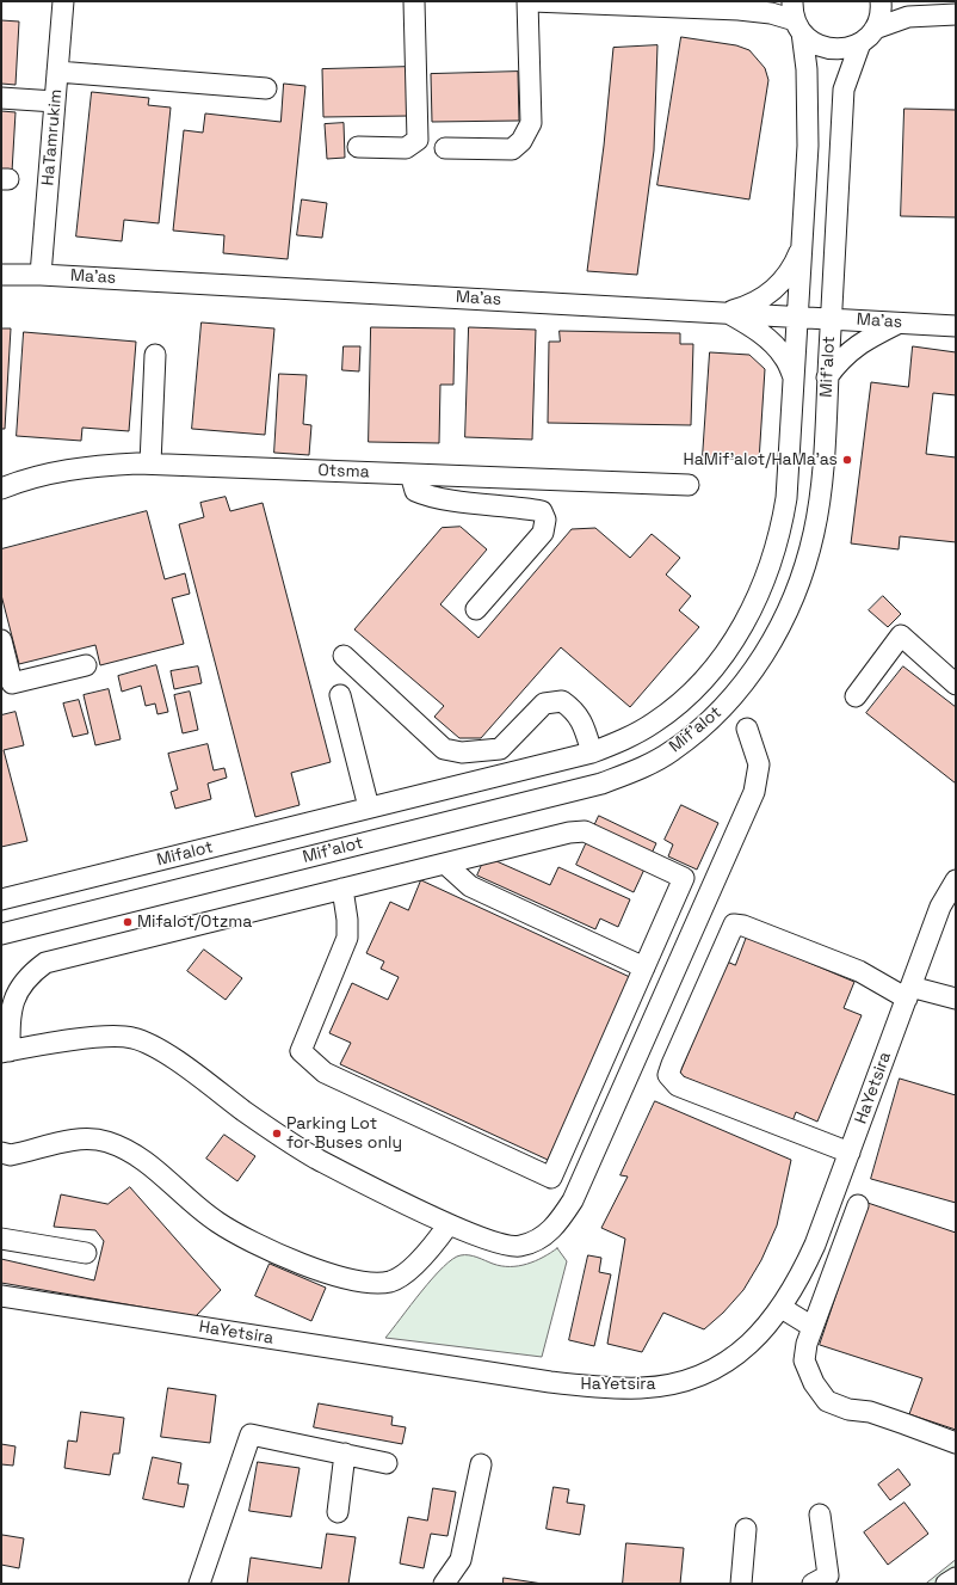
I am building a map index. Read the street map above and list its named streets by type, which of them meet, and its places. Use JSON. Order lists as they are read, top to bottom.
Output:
{
  "streets": {
    "street": [
      "HaTamrukim",
      "Ma'as",
      "Mif'alot",
      "Otsma",
      "Mifalot",
      "HaYetsira"
    ]
  },
  "crossings": [
    ["HaTamrukim", "Ma'as"],
    ["Ma'as", "Mif'alot"],
    ["Mif'alot", "Mifalot"]
  ],
  "places": ["HaMif'alot/HaMa'as", "Mifalot/Otzma", "Parking Lot for Buses only"]
}
